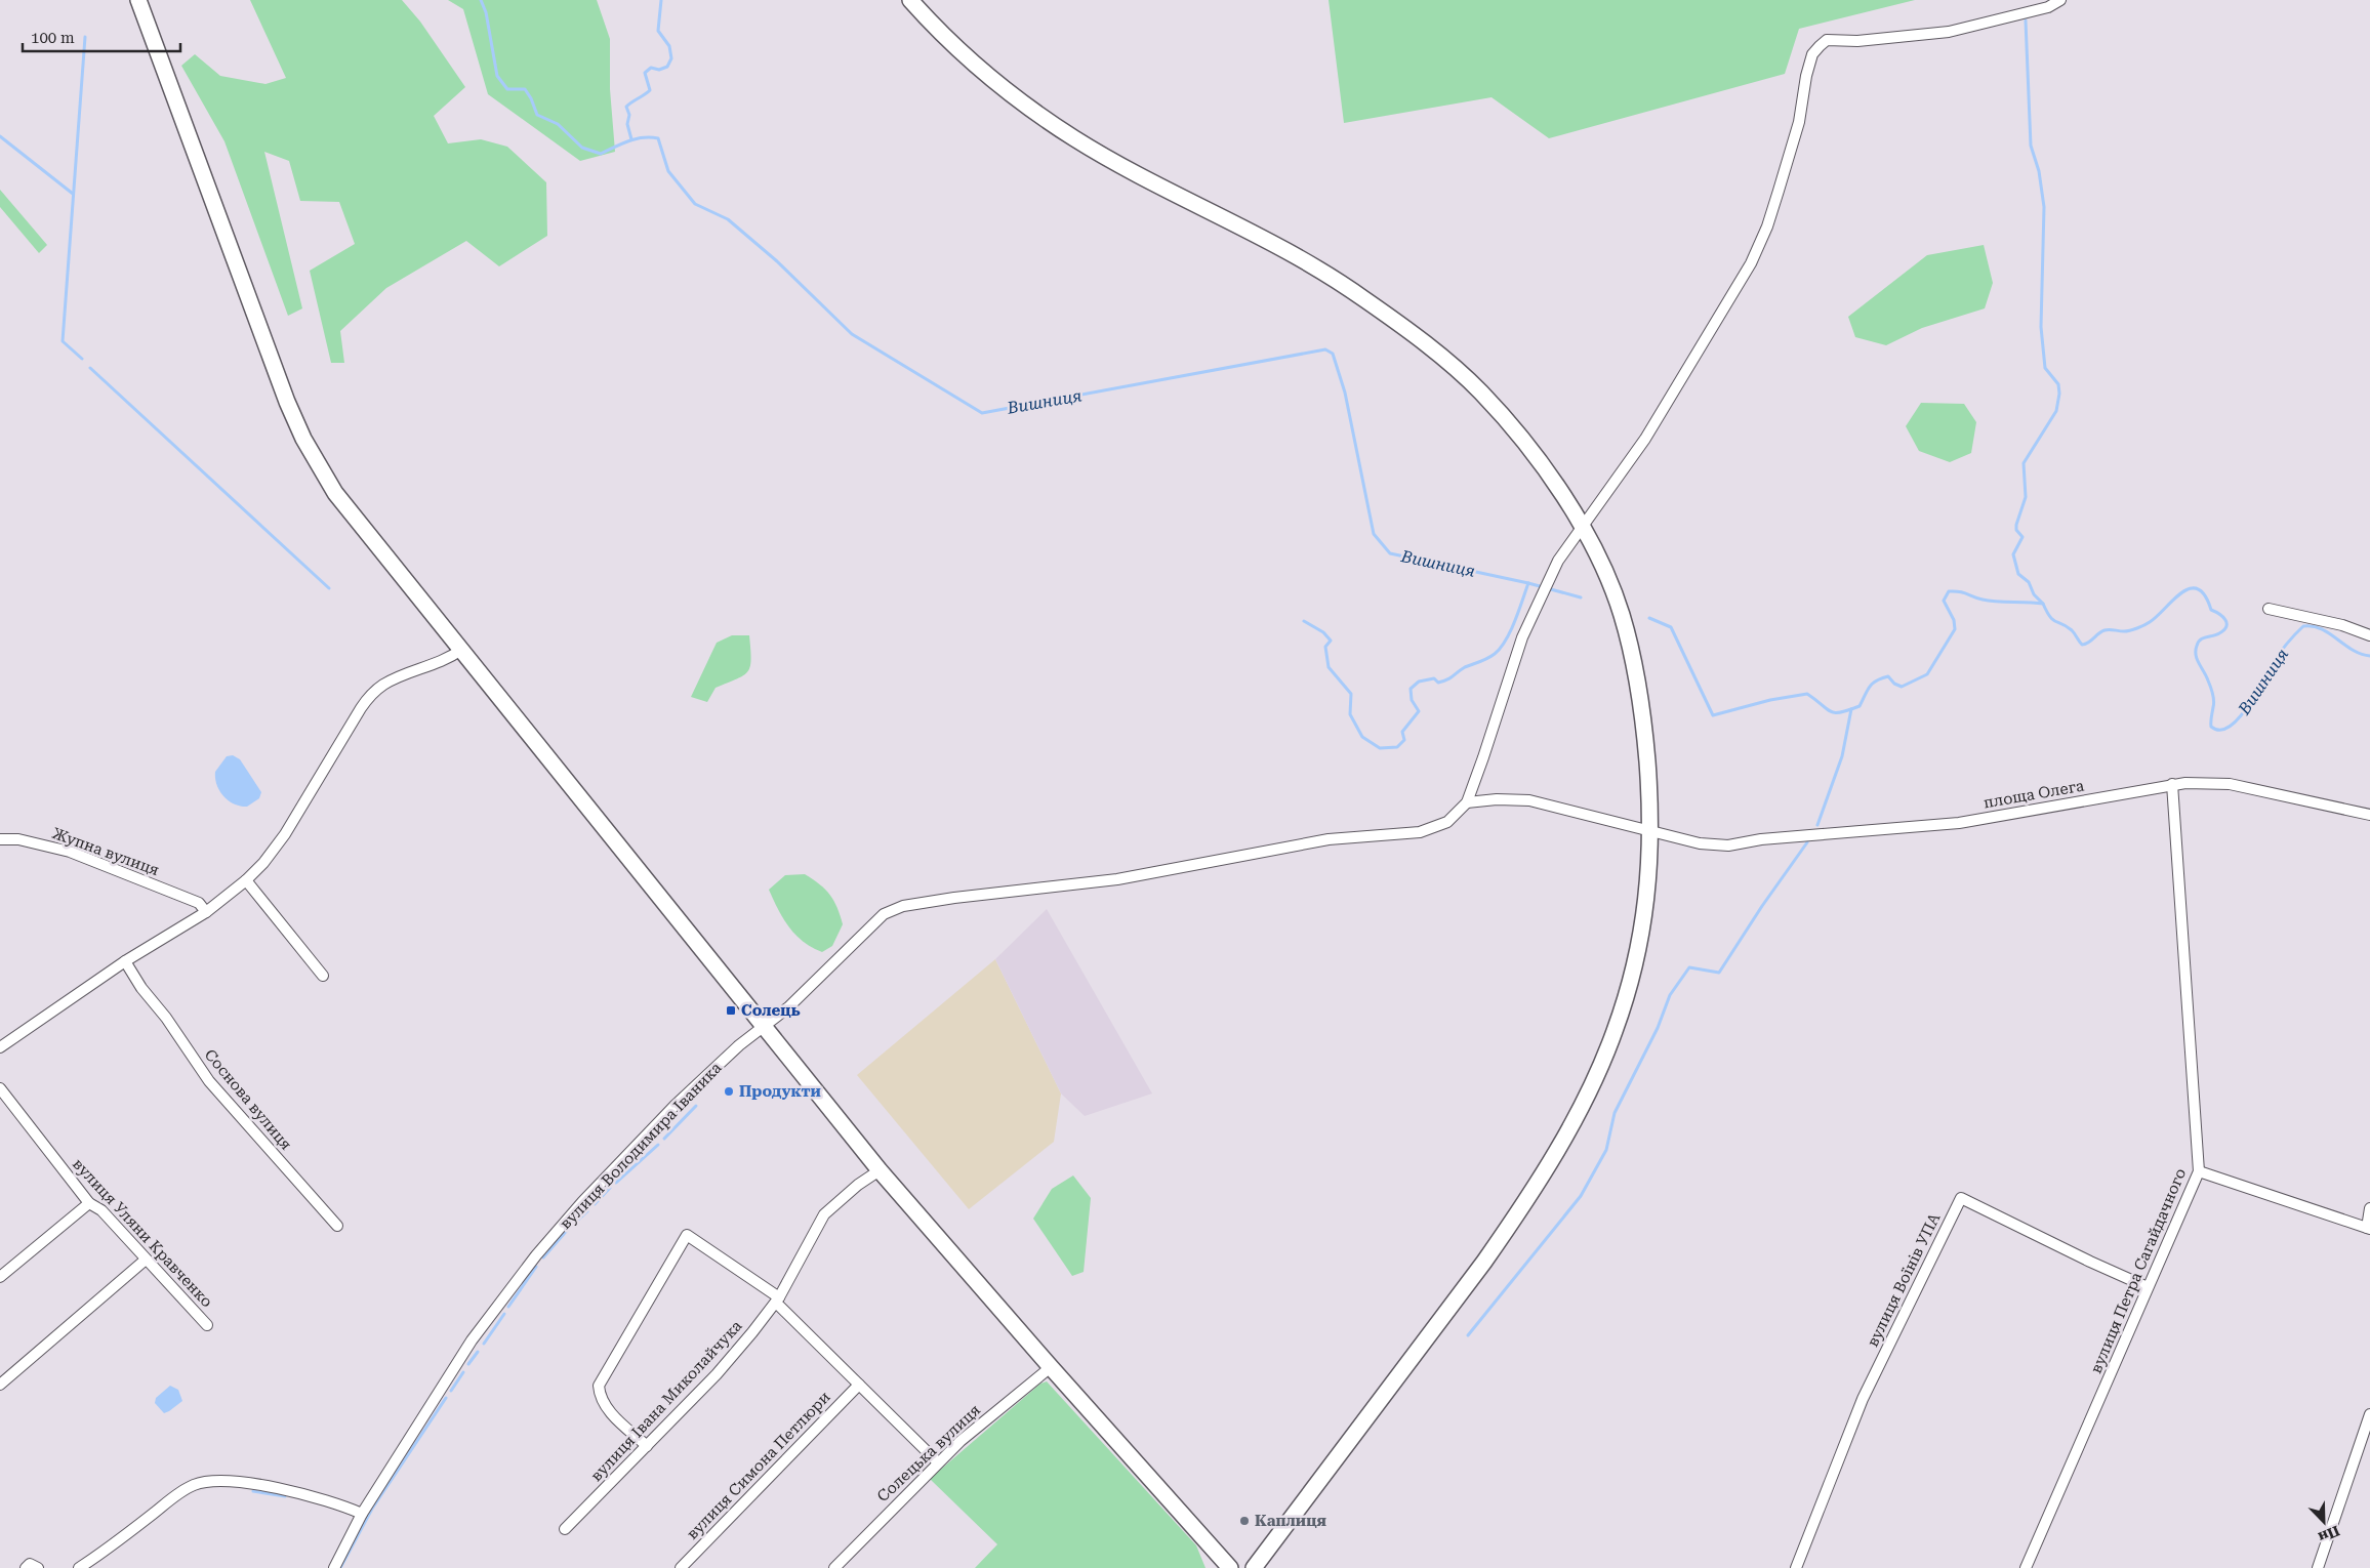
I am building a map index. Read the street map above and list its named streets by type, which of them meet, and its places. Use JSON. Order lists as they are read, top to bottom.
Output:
{
  "streets": {
    "street": [
      "площа Олега",
      "Жупна вулиця",
      "Соснова вулиця",
      "вулиця Володимира Іваника",
      "вулиця Уляни Кравченко",
      "вулиця Петра Сагайдачного",
      "вулиця Воїнів УПА",
      "вулиця Івана Миколайчука",
      "Солецька вулиця",
      "вулиця Симона Петлюри"
    ]
  },
  "crossings": [
    ["площа Олега", "вулиця Володимира Іваника"],
    ["площа Олега", "вулиця Петра Сагайдачного"],
    ["вулиця Петра Сагайдачного", "вулиця Воїнів УПА"]
  ],
  "water": ["Вишниця"],
  "places": {
    "transit": ["Солець"],
    "other": ["Продукти", "Каплиця"]
  },
  "scale_bar": "100 m",
  "north": "bottom right"
}
